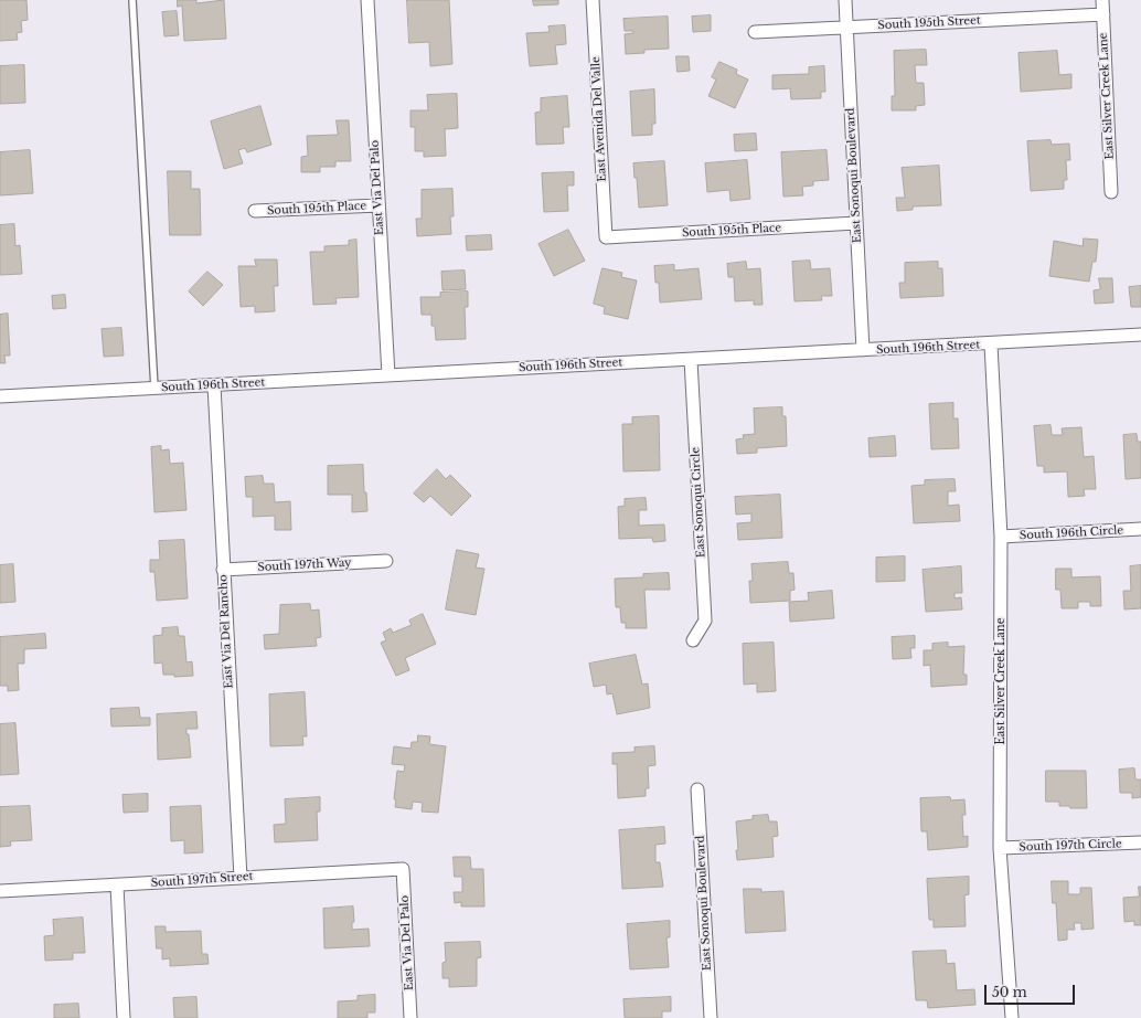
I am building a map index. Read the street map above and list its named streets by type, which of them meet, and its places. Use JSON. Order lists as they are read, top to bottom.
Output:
{
  "streets": {
    "street": [
      "South 195th Street",
      "East Silver Creek Lane",
      "East Avenida Del Valle",
      "East Sonoqui Boulevard",
      "East Via Del Palo",
      "South 195th Place",
      "South 196th Street",
      "East Sonoqui Circle",
      "South 196th Circle",
      "South 197th Way",
      "East Via Del Rancho",
      "South 197th Circle",
      "South 197th Street"
    ]
  },
  "crossings": [
    ["South 195th Street", "East Silver Creek Lane"],
    ["South 195th Street", "East Sonoqui Boulevard"],
    ["East Silver Creek Lane", "South 196th Street"],
    ["East Silver Creek Lane", "South 196th Circle"],
    ["East Silver Creek Lane", "South 197th Circle"],
    ["East Avenida Del Valle", "South 195th Place"],
    ["East Sonoqui Boulevard", "South 195th Place"],
    ["East Sonoqui Boulevard", "South 196th Street"],
    ["East Via Del Palo", "South 195th Place"],
    ["East Via Del Palo", "South 196th Street"],
    ["East Via Del Palo", "South 197th Street"],
    ["South 196th Street", "East Sonoqui Circle"],
    ["South 196th Street", "East Via Del Rancho"],
    ["South 197th Way", "East Via Del Rancho"],
    ["East Via Del Rancho", "South 197th Street"]
  ],
  "scale_bar": "50 m"
}
